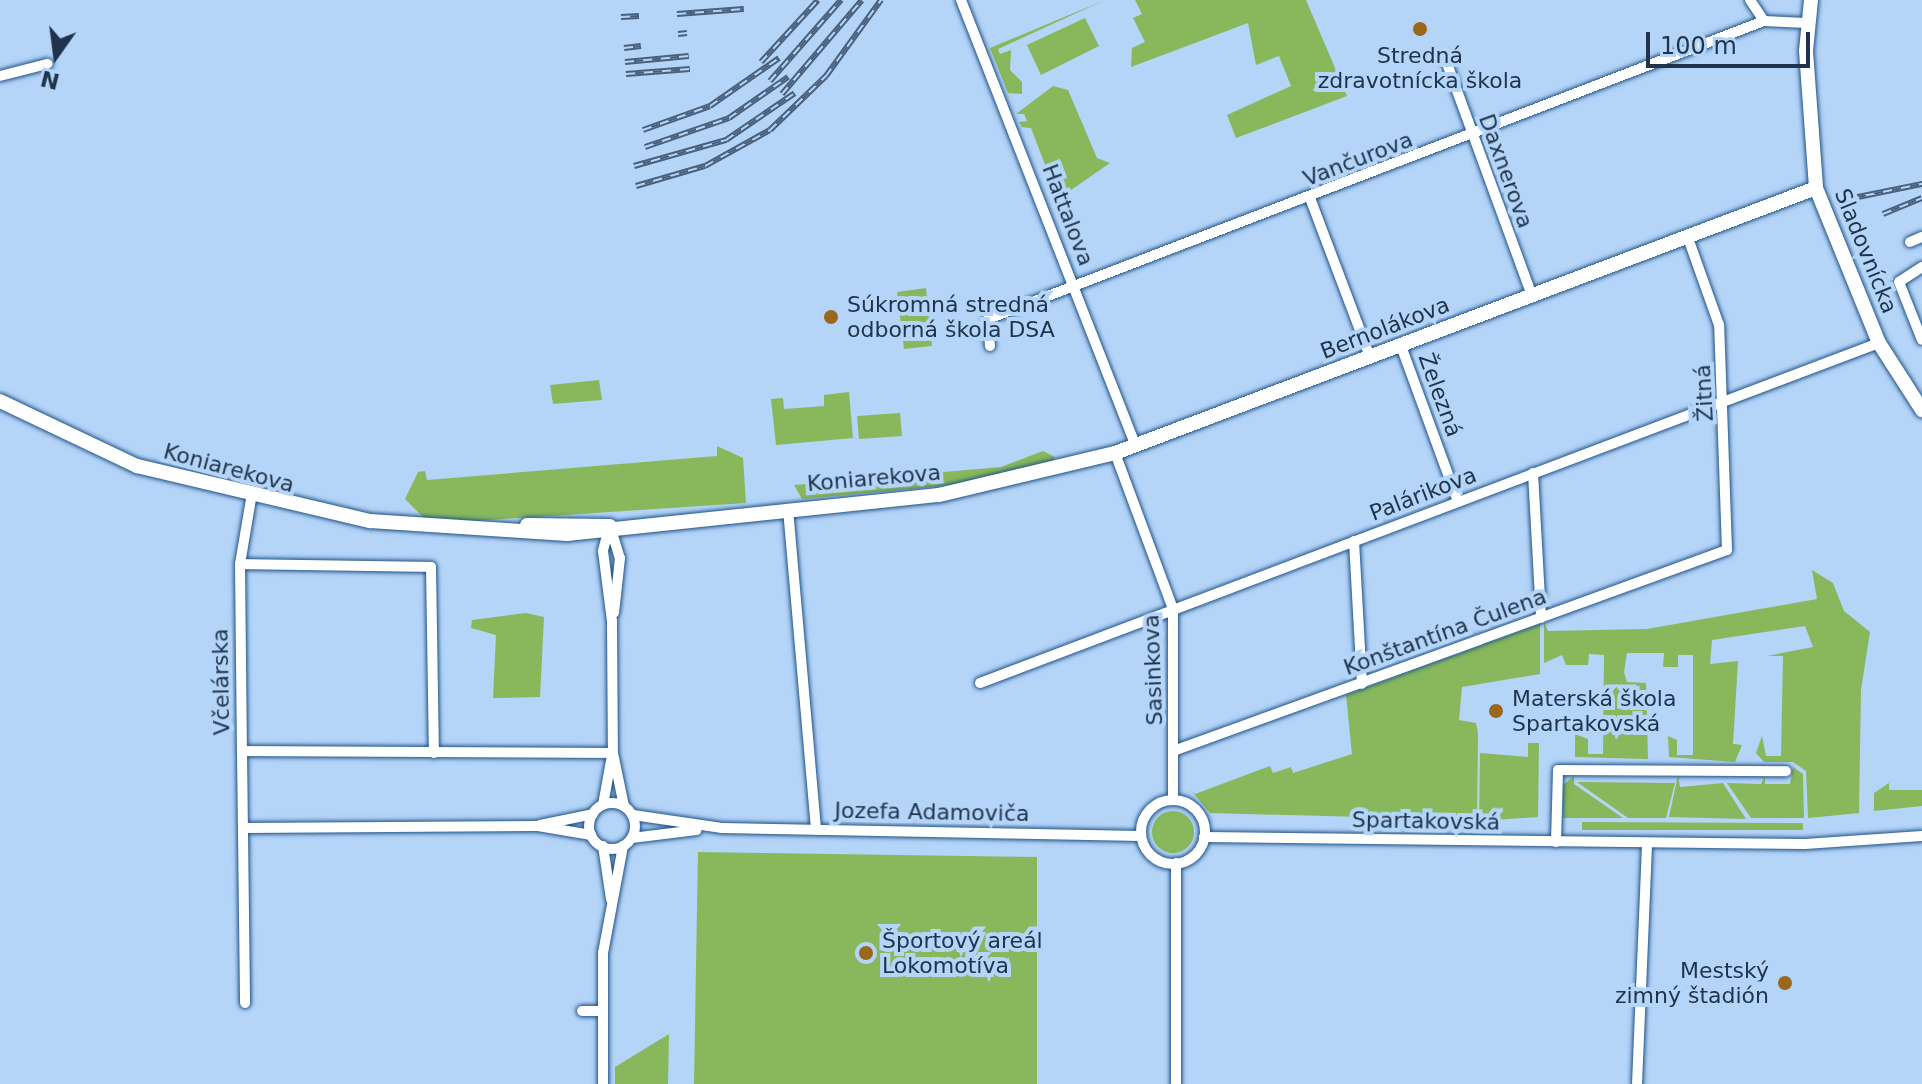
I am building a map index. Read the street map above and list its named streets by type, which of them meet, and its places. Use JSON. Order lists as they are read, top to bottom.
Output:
{
  "streets": {
    "street": [
      "Vančurova",
      "Daxnerova",
      "Hattalova",
      "Sladovnícka",
      "Bernolákova",
      "Žitná",
      "Železná",
      "Koniarekova",
      "Palárikova",
      "Konštantína Čulena",
      "Sasinkova",
      "Včelárska",
      "Jozefa Adamoviča",
      "Spartakovská"
    ]
  },
  "crossings": [
    ["Vančurova", "Daxnerova"],
    ["Vančurova", "Hattalova"],
    ["Daxnerova", "Bernolákova"],
    ["Hattalova", "Bernolákova"],
    ["Sladovnícka", "Bernolákova"],
    ["Sladovnícka", "Palárikova"],
    ["Bernolákova", "Žitná"],
    ["Bernolákova", "Železná"],
    ["Bernolákova", "Koniarekova"],
    ["Bernolákova", "Sasinkova"],
    ["Žitná", "Palárikova"],
    ["Žitná", "Konštantína Čulena"],
    ["Železná", "Palárikova"],
    ["Koniarekova", "Včelárska"],
    ["Koniarekova", "Jozefa Adamoviča"],
    ["Palárikova", "Sasinkova"],
    ["Konštantína Čulena", "Sasinkova"],
    ["Sasinkova", "Jozefa Adamoviča"],
    ["Sasinkova", "Spartakovská"],
    ["Jozefa Adamoviča", "Spartakovská"]
  ],
  "places": [
    "Stredná zdravotnícka škola",
    "Súkromná stredná odborná škola DSA",
    "Materská škola Spartakovská",
    "Športový areál Lokomotíva",
    "Mestský zimný štadión"
  ],
  "scale_bar": "100 m",
  "north": "bottom"
}
